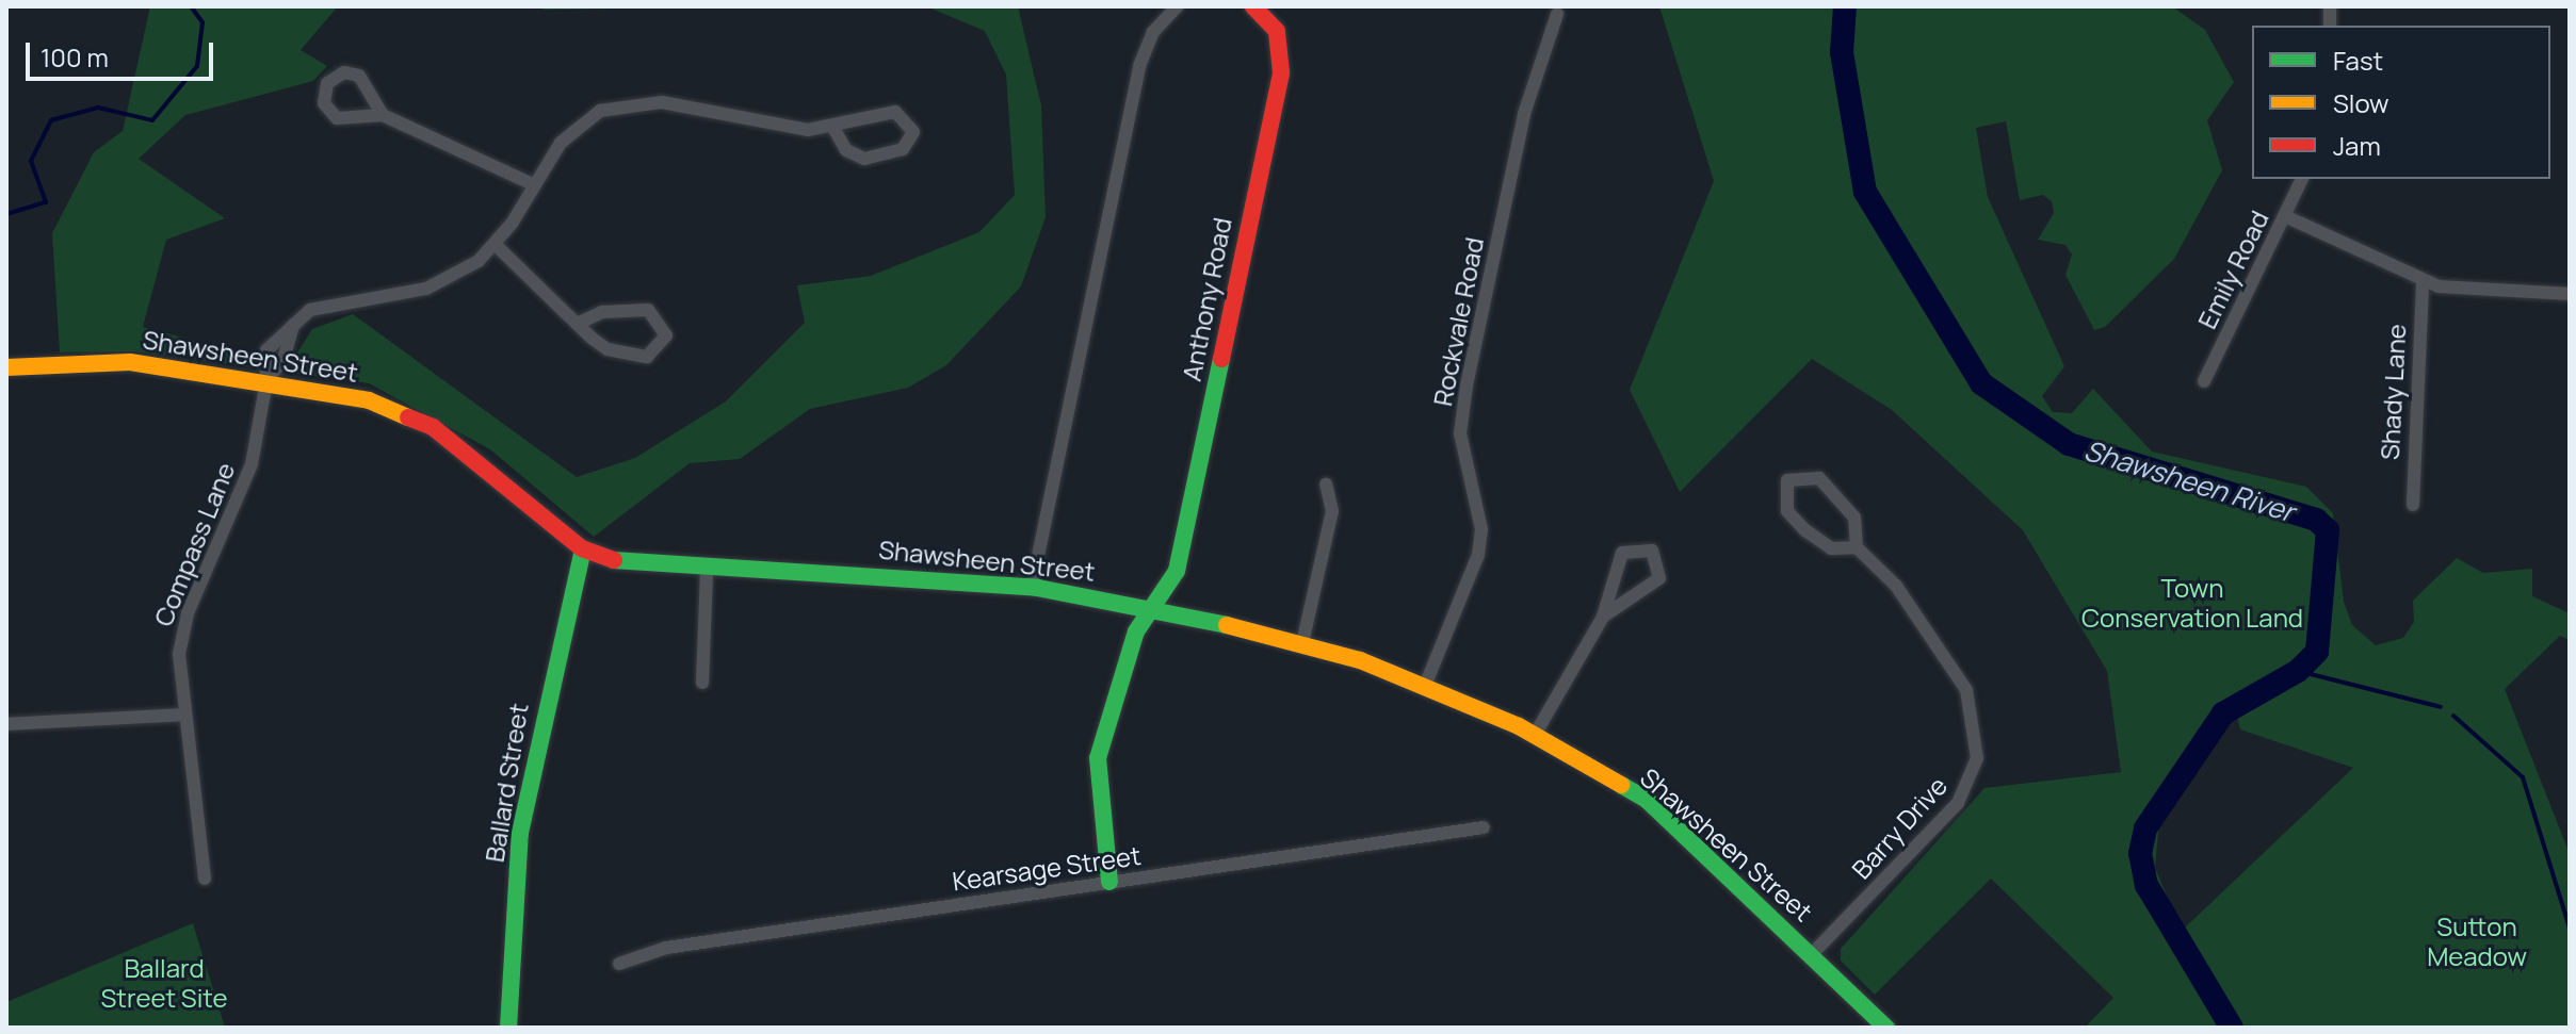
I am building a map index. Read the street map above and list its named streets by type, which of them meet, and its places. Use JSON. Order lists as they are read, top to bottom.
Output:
{
  "streets": {
    "main road": ["Anthony Road", "Shawsheen Street", "Ballard Street"],
    "street": [
      "Emily Road",
      "Rockvale Road",
      "Shady Lane",
      "Compass Lane",
      "Barry Drive",
      "Kearsage Street"
    ]
  },
  "crossings": [
    ["Anthony Road", "Shawsheen Street"],
    ["Anthony Road", "Kearsage Street"],
    ["Rockvale Road", "Shawsheen Street"],
    ["Shawsheen Street", "Compass Lane"],
    ["Shawsheen Street", "Ballard Street"],
    ["Shawsheen Street", "Barry Drive"]
  ],
  "water": ["Shawsheen River"],
  "parks": ["Town Conservation Land", "Sutton Meadow", "Ballard Street Site"],
  "legend": ["Fast", "Slow", "Jam"],
  "scale_bar": "100 m"
}
